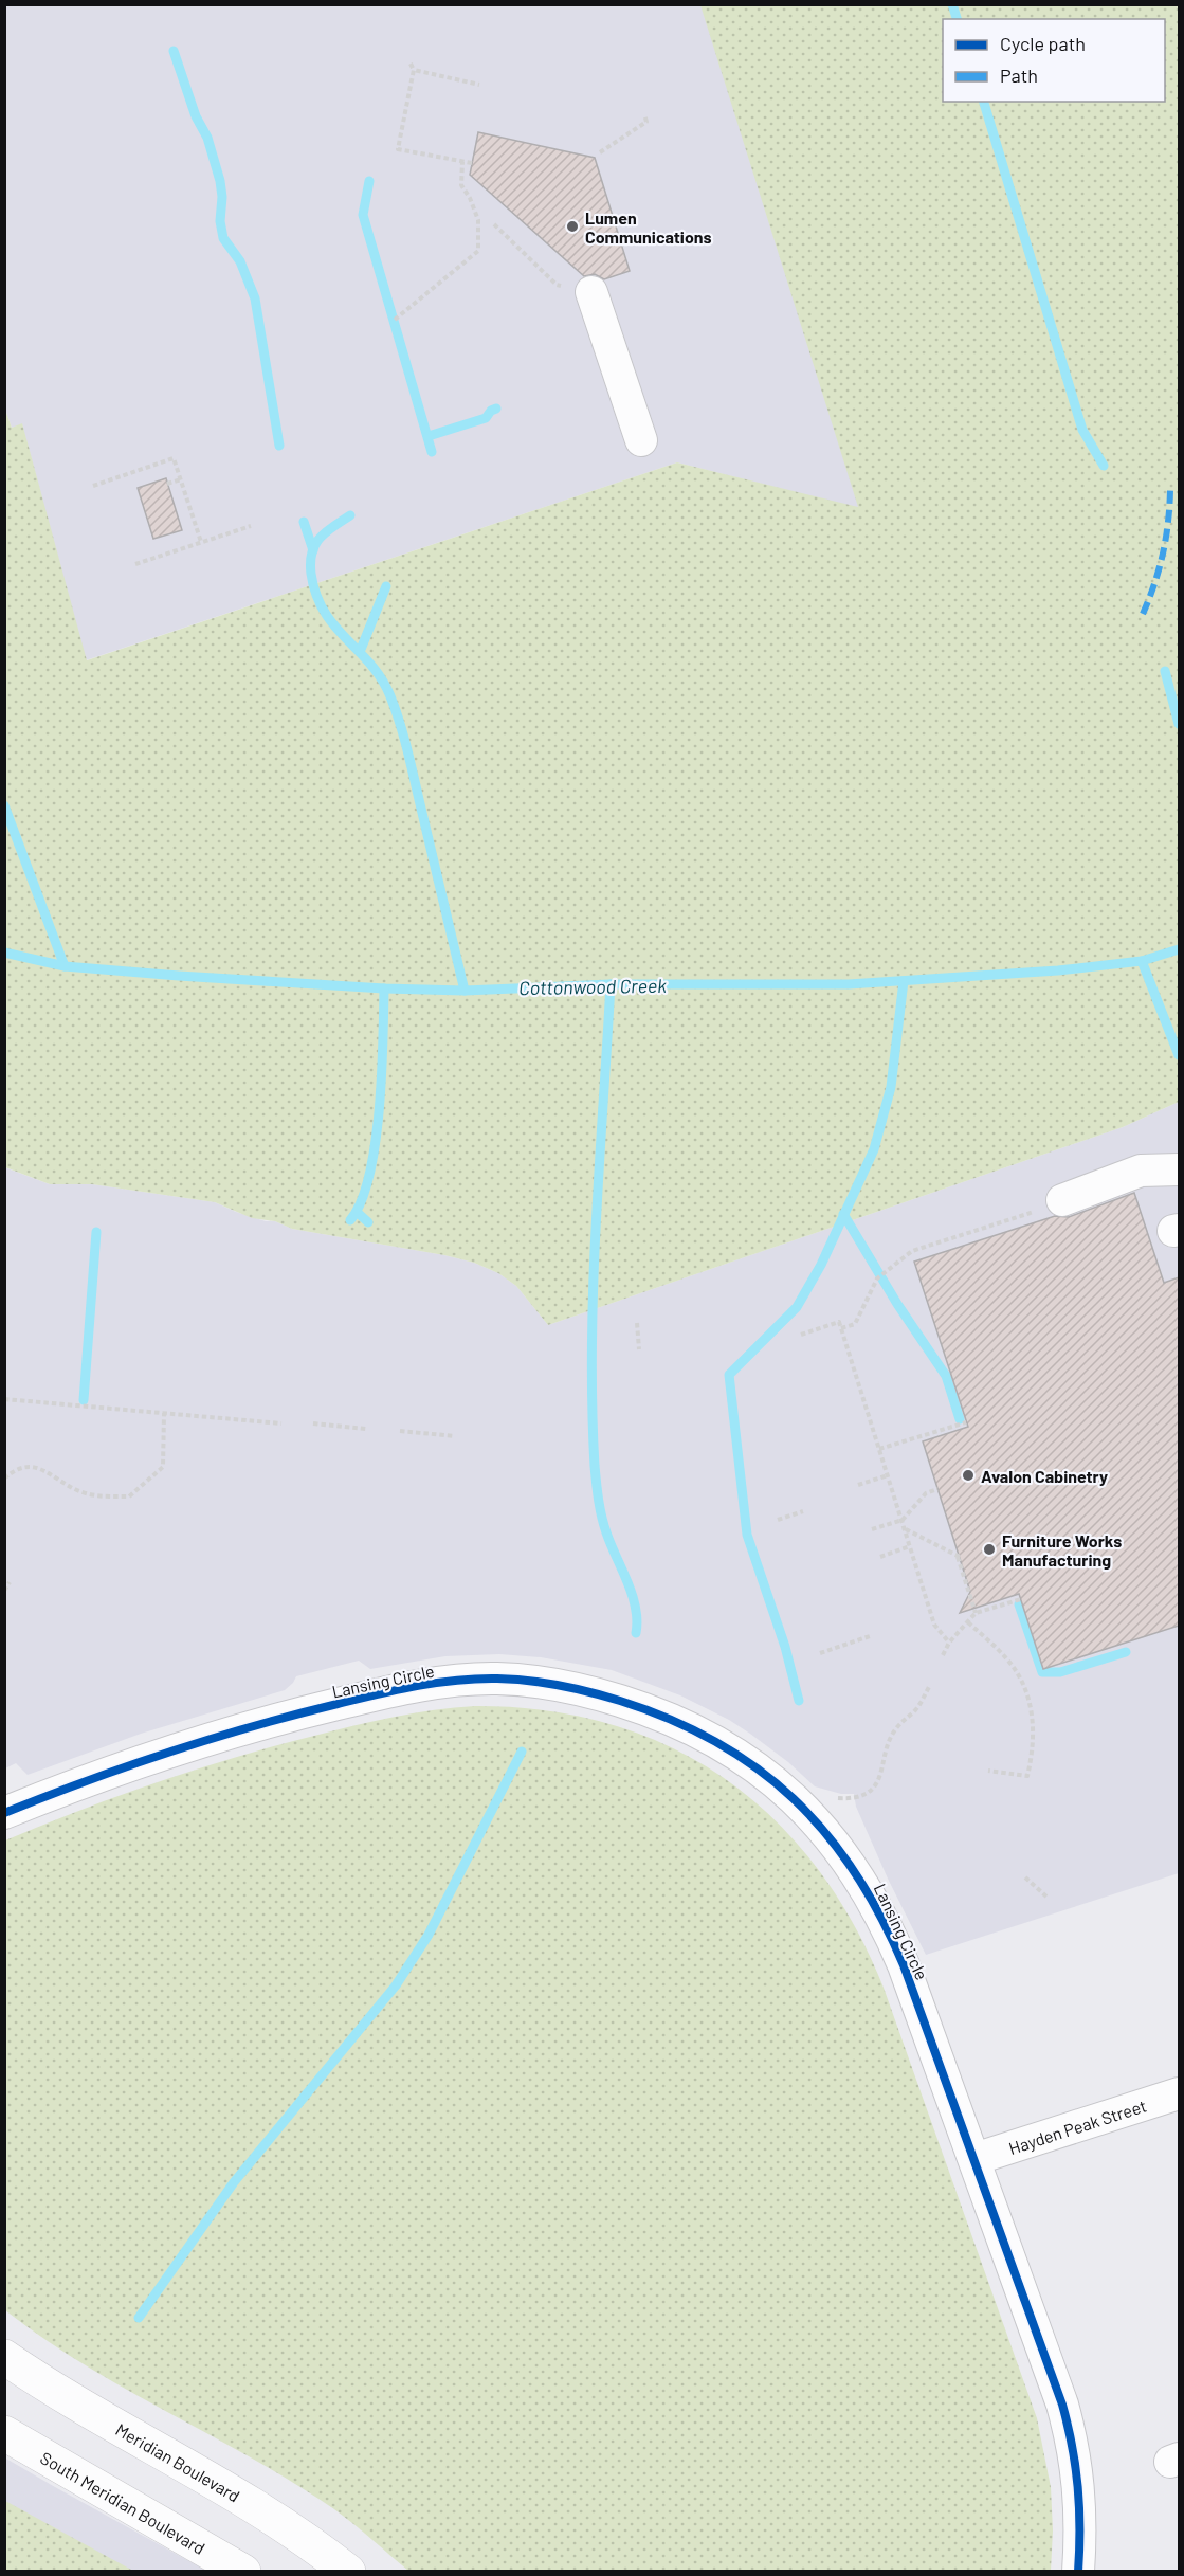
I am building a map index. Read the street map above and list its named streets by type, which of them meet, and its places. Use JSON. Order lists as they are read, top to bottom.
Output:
{
  "streets": {
    "main road": ["Meridian Boulevard", "South Meridian Boulevard"],
    "street": ["Lansing Circle", "Hayden Peak Street"]
  },
  "crossings": [
    ["Lansing Circle", "Hayden Peak Street"]
  ],
  "water": ["Cottonwood Creek"],
  "places": ["Lumen Communications", "Avalon Cabinetry", "Furniture Works Manufacturing"],
  "legend": ["Cycle path", "Path"]
}
